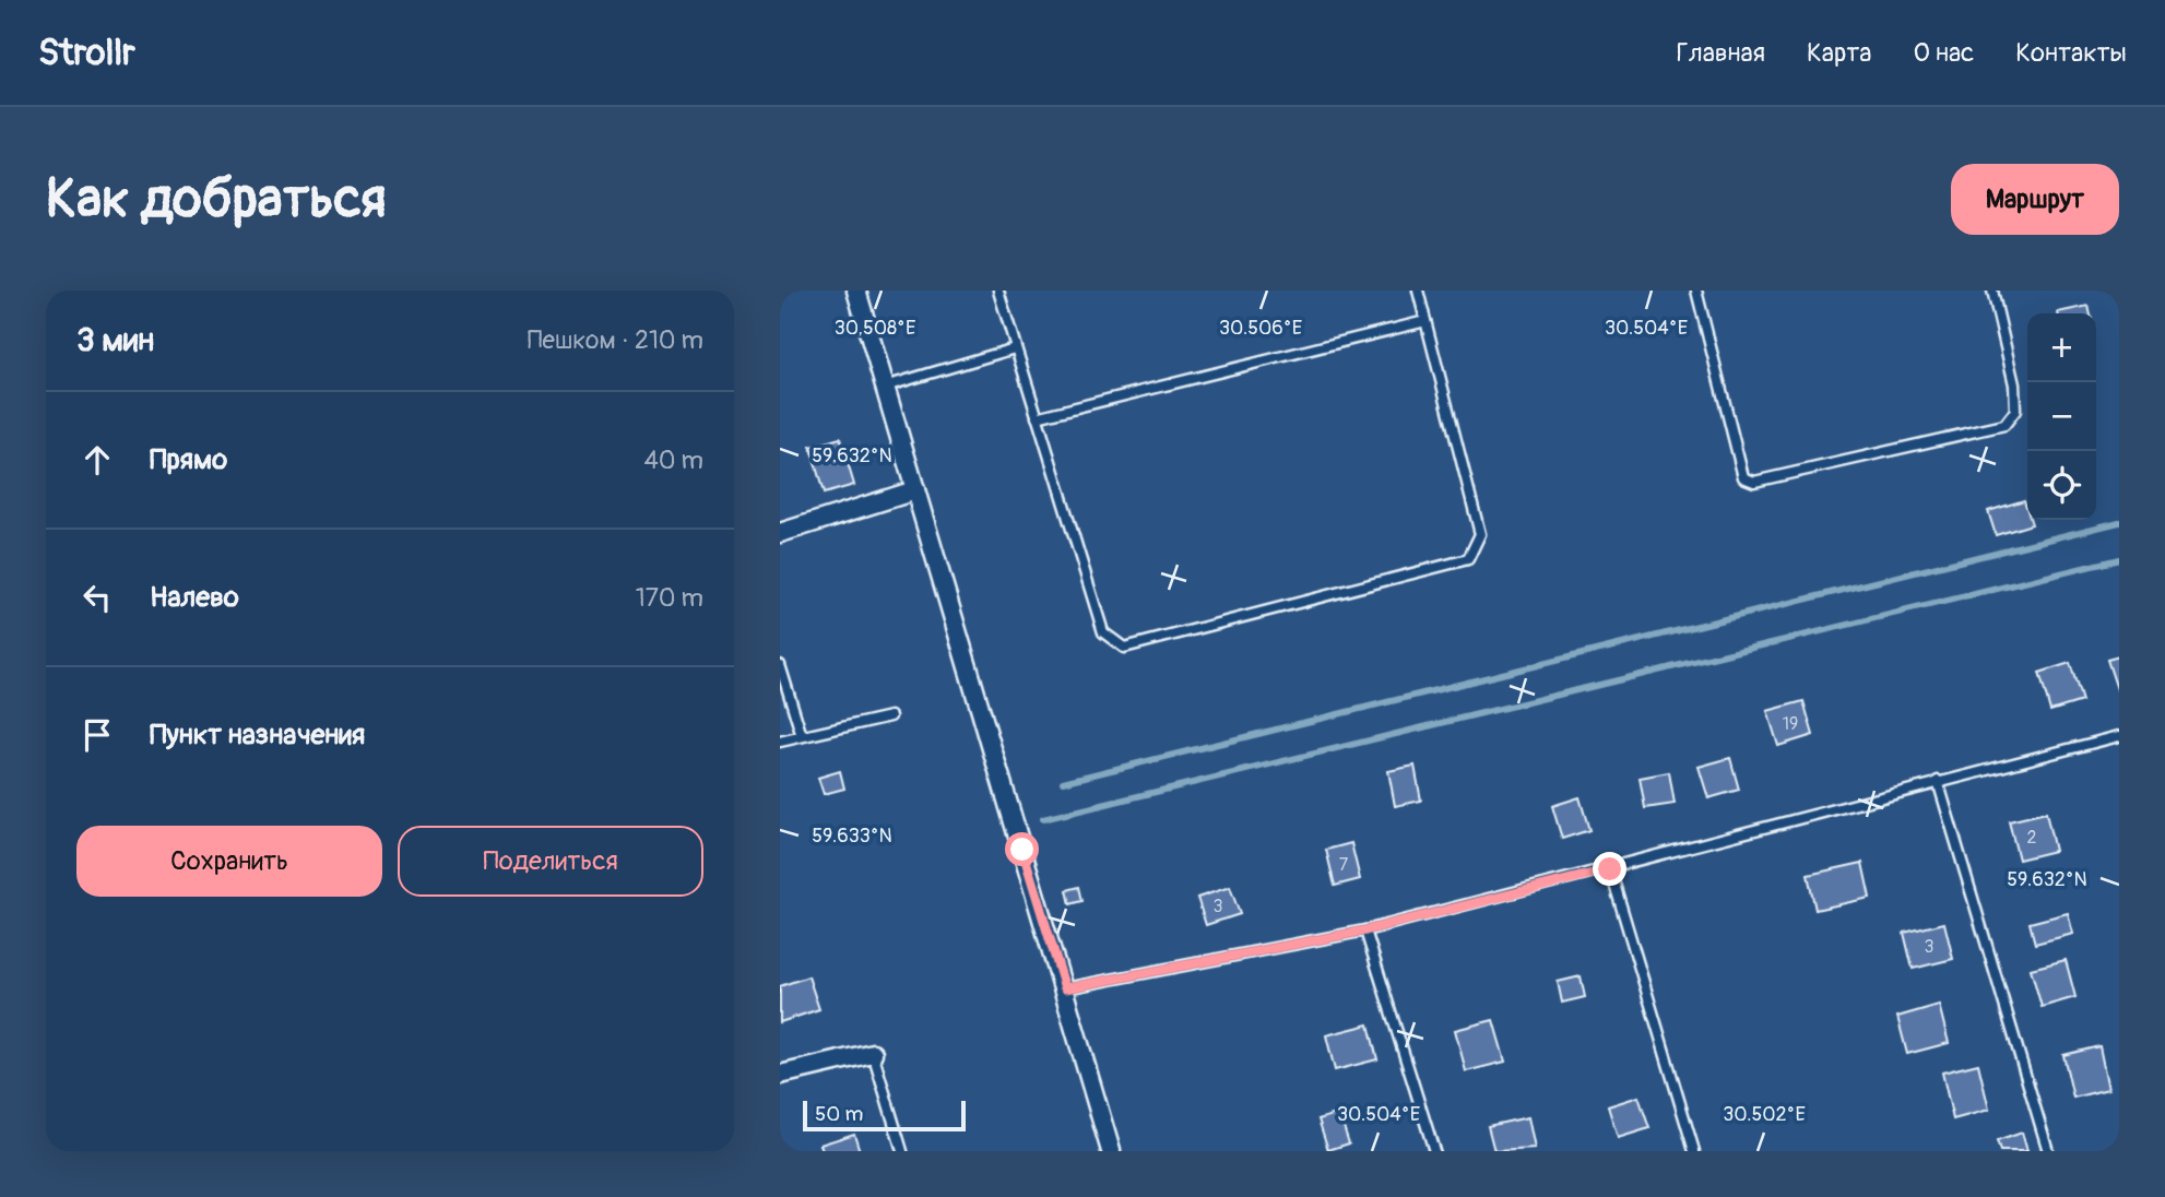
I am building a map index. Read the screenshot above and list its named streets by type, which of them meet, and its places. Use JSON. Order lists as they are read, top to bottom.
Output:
{
  "house_numbers": [
    "19",
    "2",
    "7",
    "3",
    "3"
  ],
  "scale_bar": "50 m",
  "page": {
    "header": "Strollr",
    "nav": [
      "Главная",
      "Карта",
      "О нас",
      "Контакты"
    ],
    "buttons": [
      "Маршрут",
      ["Сохранить", "Поделиться"]
    ],
    "title": "Как добраться",
    "heading": ["3 мин", "Пешком · 210 m"],
    "map_buttons": ["+", "−"],
    "list": [
      ["Прямо", "40 m"],
      ["Налево", "170 m"],
      "Пункт назначения"
    ],
    "scale": "50 m"
  },
  "coordinates": [
    "30.508°E",
    "30.506°E",
    "30.504°E",
    "59.632°N",
    "59.633°N",
    "30.502°E"
  ]
}
